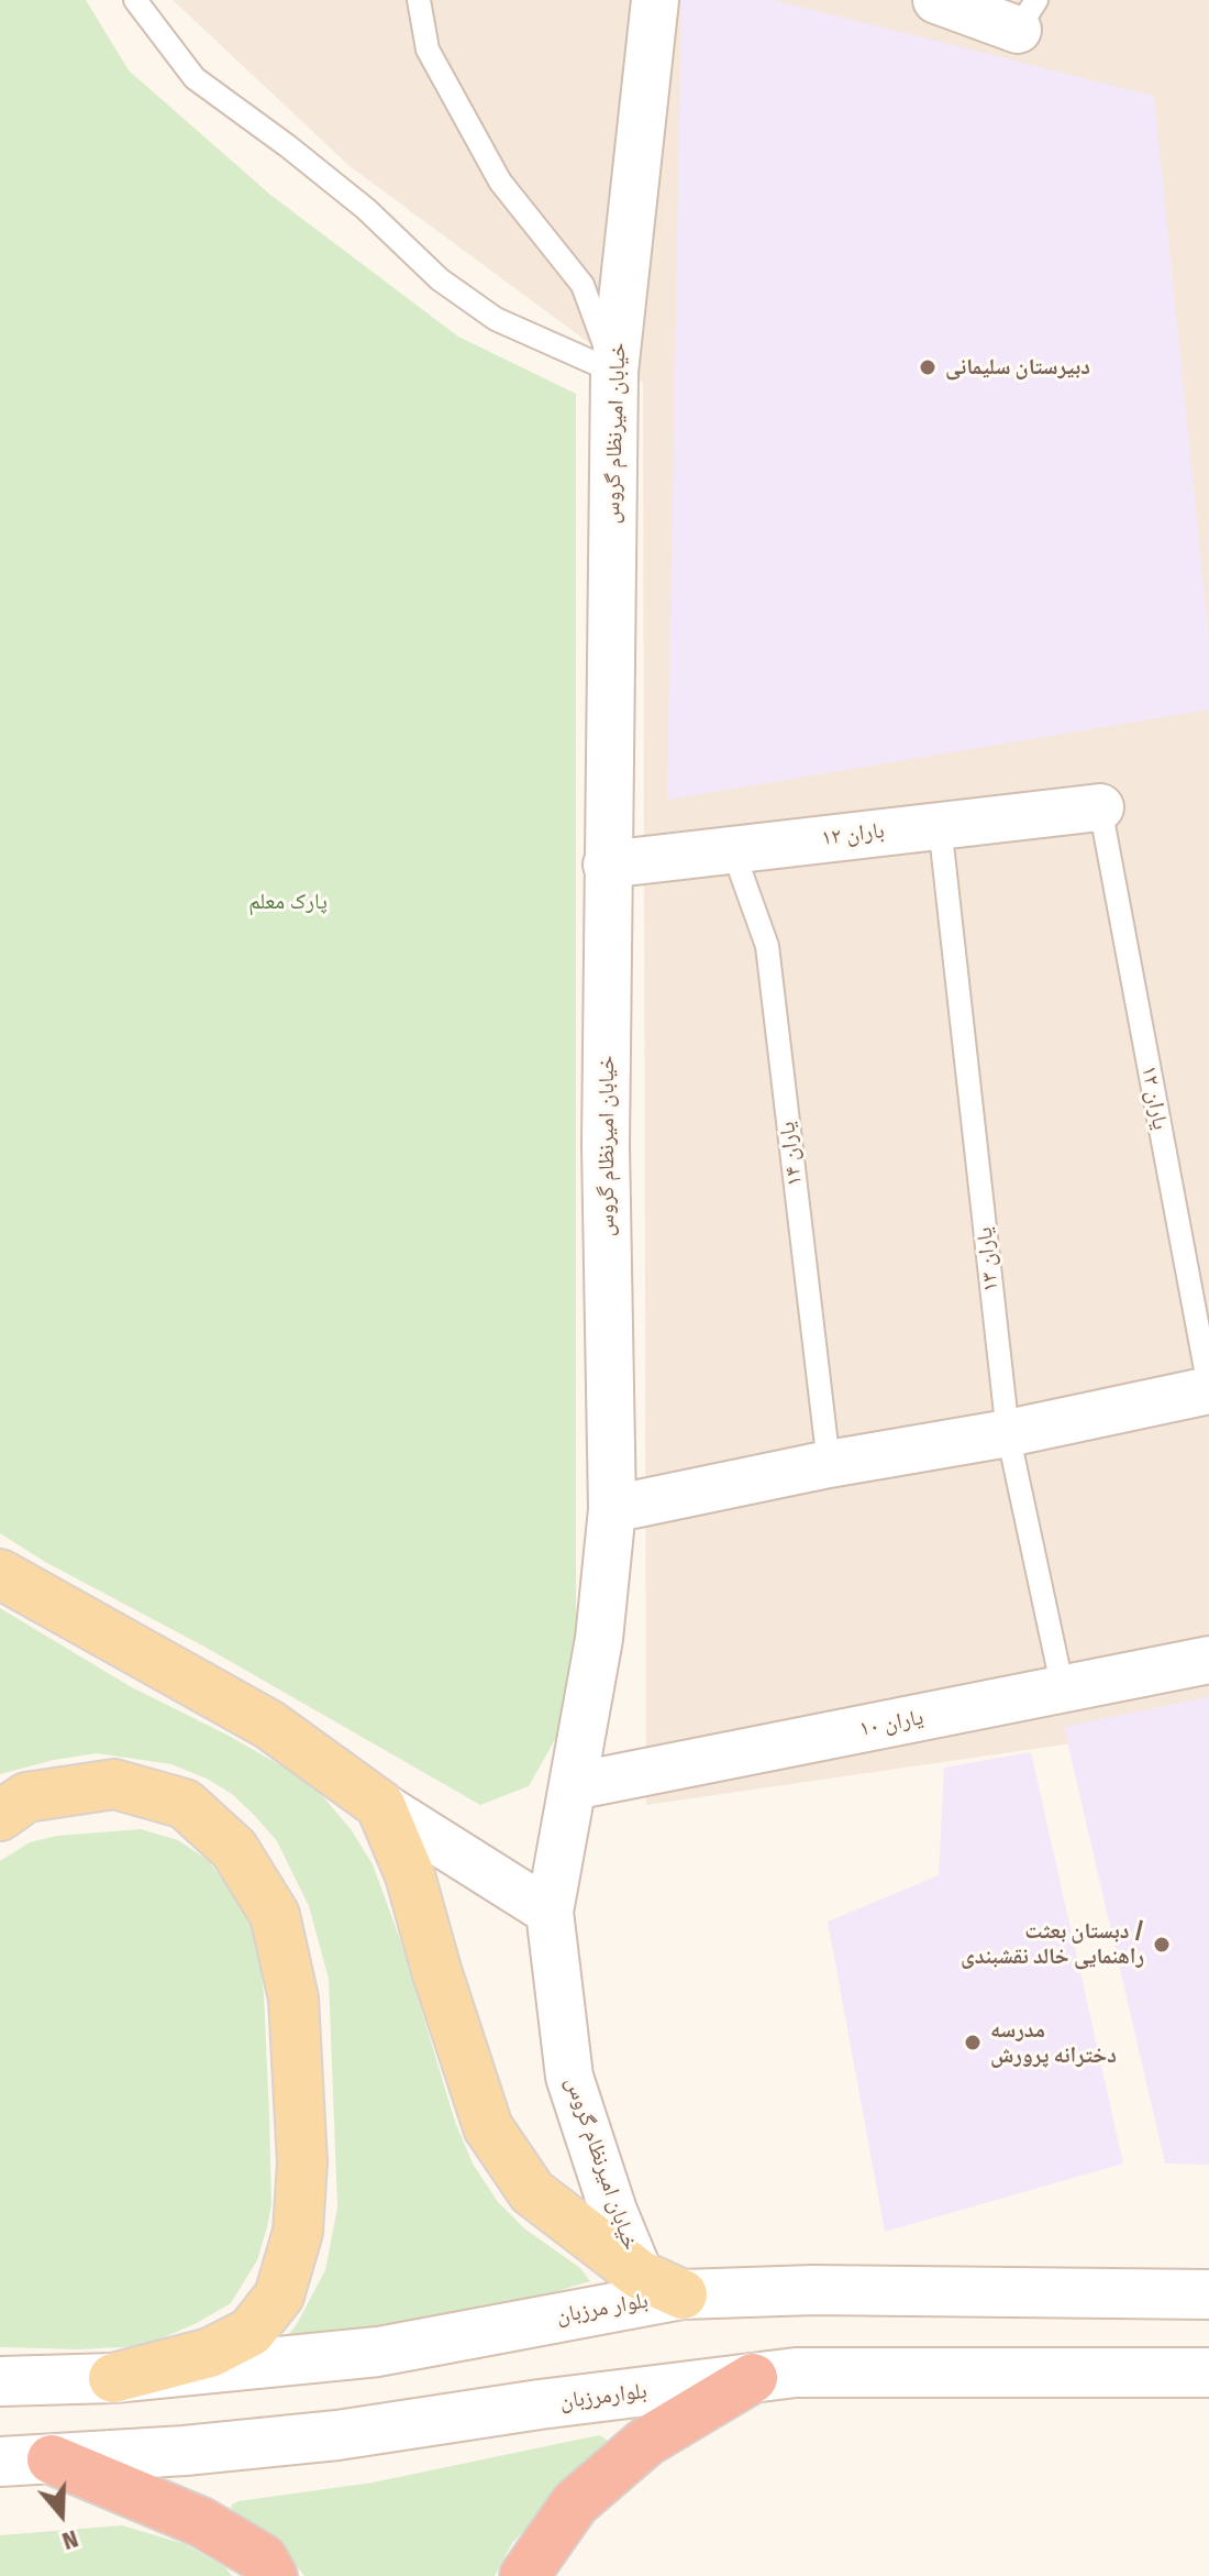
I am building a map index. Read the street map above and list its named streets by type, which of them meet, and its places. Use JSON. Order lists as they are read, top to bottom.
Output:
{
  "streets": {
    "main road": ["بلوار مرزبان", "بلوارمرزبان"],
    "street": ["خیابان امیرنظام گروس", "باران ۱۲", "یاران ۱۰"],
    "lane": ["یاران ۱۲", "یاران ۱۴", "یاران ۱۳"]
  },
  "crossings": [
    ["خیابان امیرنظام گروس", "باران ۱۲"],
    ["خیابان امیرنظام گروس", "یاران ۱۰"],
    ["باران ۱۲", "یاران ۱۲"],
    ["باران ۱۲", "یاران ۱۴"],
    ["باران ۱۲", "یاران ۱۳"],
    ["یاران ۱۳", "یاران ۱۰"]
  ],
  "parks": ["پارک معلم"],
  "places": ["دبیرستان سلیمانی", "دبستان بعثت / راهنمایی خالد نقشبندی", "مدرسه دخترانه پرورش"],
  "north": "bottom"
}
